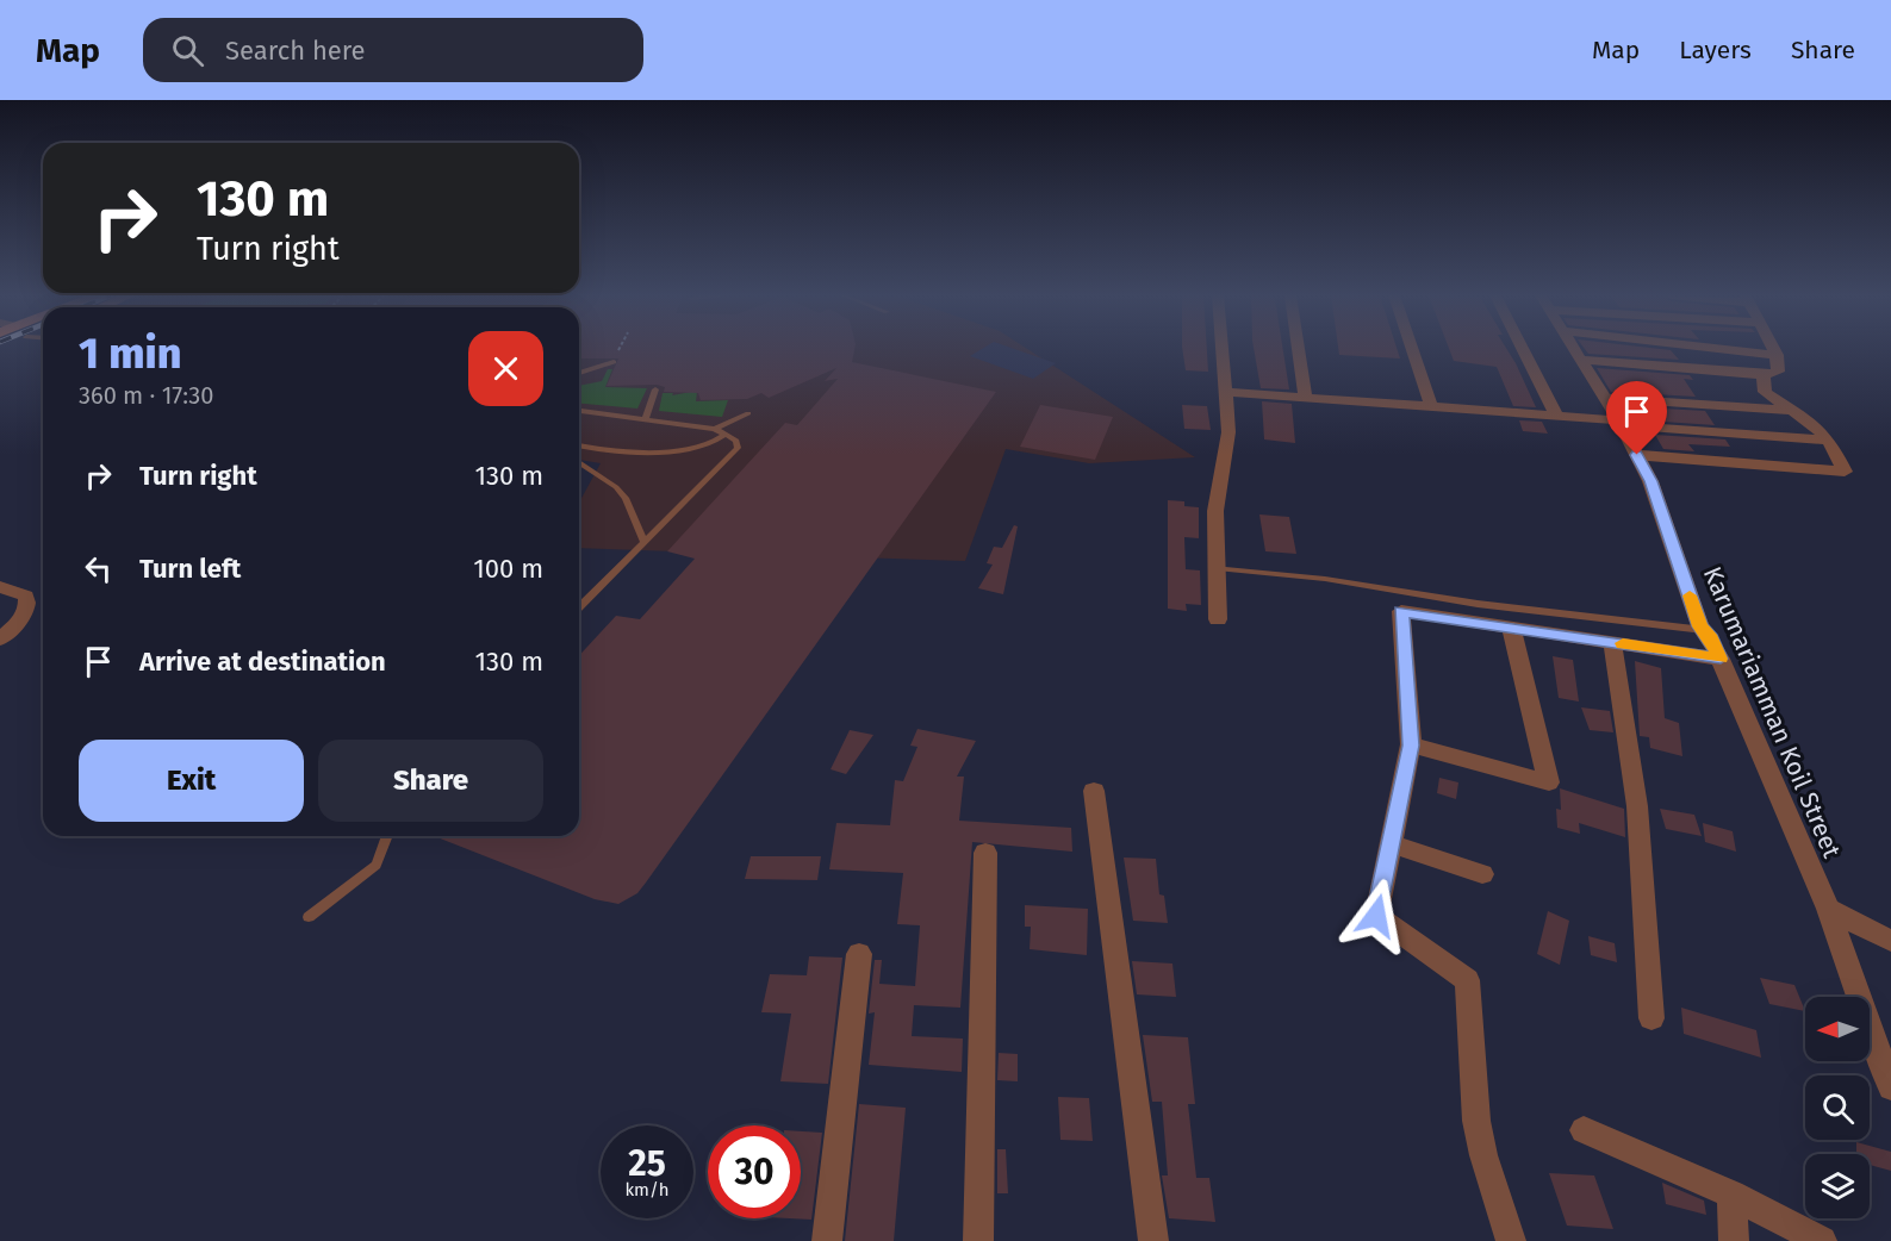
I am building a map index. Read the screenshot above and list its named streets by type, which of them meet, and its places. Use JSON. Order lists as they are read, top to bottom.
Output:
{
  "streets": {
    "street": ["Karumariamman Koil Street"]
  },
  "north": "left",
  "page": {
    "header": "Map",
    "search": "Search here",
    "nav": ["Map", "Layers", "Share"],
    "turn": ["130 m", "Turn right"],
    "heading": ["1 min", "360 m · 17:30"],
    "list": [
      {
        "name": "Turn right",
        "value": "130 m"
      },
      {
        "name": "Turn left",
        "value": "100 m"
      },
      {
        "name": "Arrive at destination",
        "value": "130 m"
      }
    ],
    "buttons": ["Exit", "Share"],
    "speed": "25 km/h",
    "limit": "30"
  }
}
